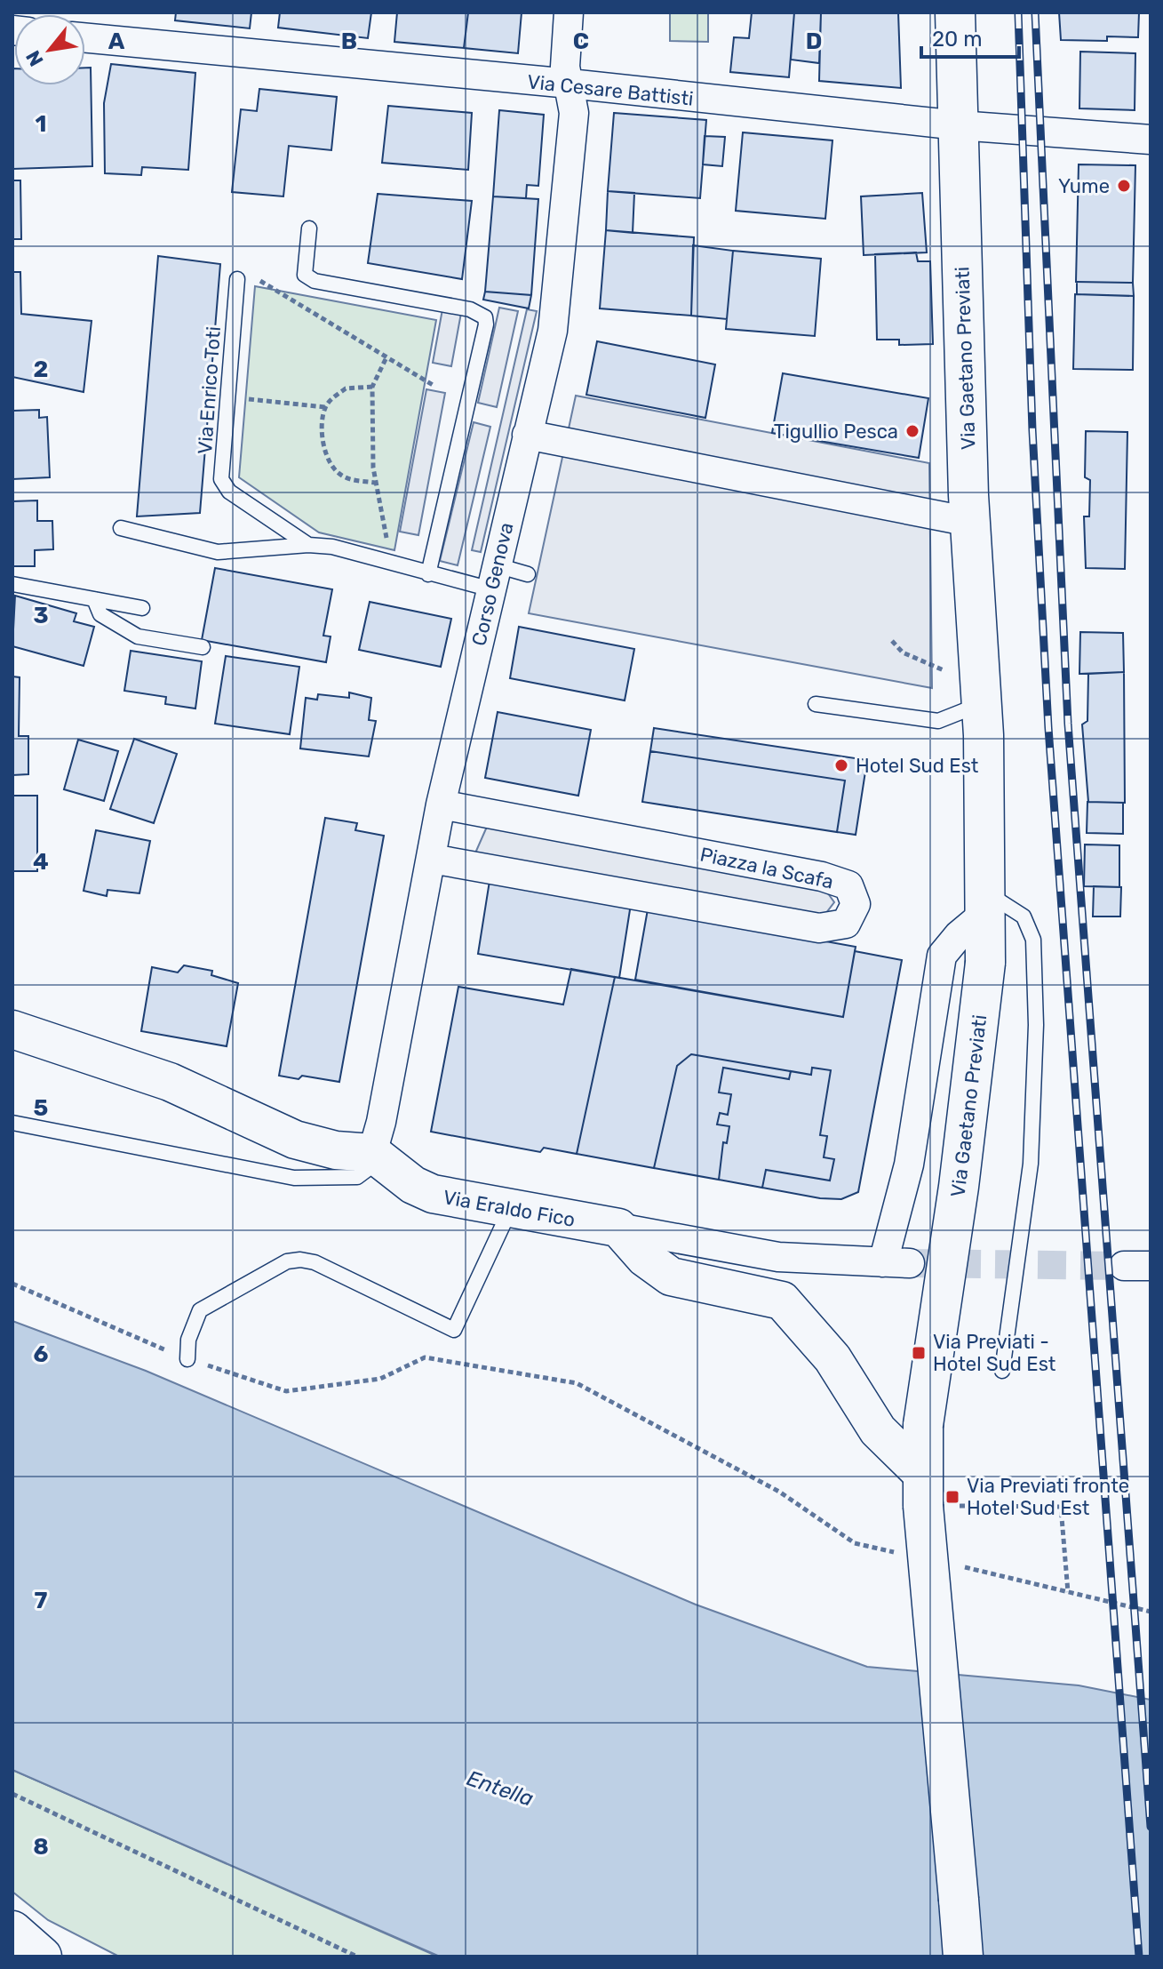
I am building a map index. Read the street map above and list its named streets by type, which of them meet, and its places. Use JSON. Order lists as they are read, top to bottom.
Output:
{
  "streets": {
    "main road": ["Via Gaetano Previati"],
    "street": [
      "Via Cesare Battisti",
      "Corso Genova",
      "Piazza la Scafa",
      "Via Eraldo Fico"
    ],
    "lane": ["Via Enrico Toti"]
  },
  "crossings": [
    ["Via Cesare Battisti", "Via Gaetano Previati"],
    ["Via Cesare Battisti", "Corso Genova"],
    ["Via Gaetano Previati", "Via Eraldo Fico"],
    ["Via Enrico Toti", "Corso Genova"],
    ["Corso Genova", "Piazza la Scafa"],
    ["Corso Genova", "Via Eraldo Fico"]
  ],
  "water": ["Entella"],
  "places": {
    "other": ["Yume", "Tigullio Pesca", "Hotel Sud Est"],
    "transit": ["Via Previati - Hotel Sud Est", "Via Previati fronte Hotel Sud Est"]
  },
  "scale_bar": "20 m",
  "north": "bottom left",
  "grid": {
    "columns": [
      "A",
      "B",
      "C",
      "D"
    ],
    "rows": [
      "1",
      "2",
      "3",
      "4",
      "5",
      "6",
      "7",
      "8"
    ]
  }
}
